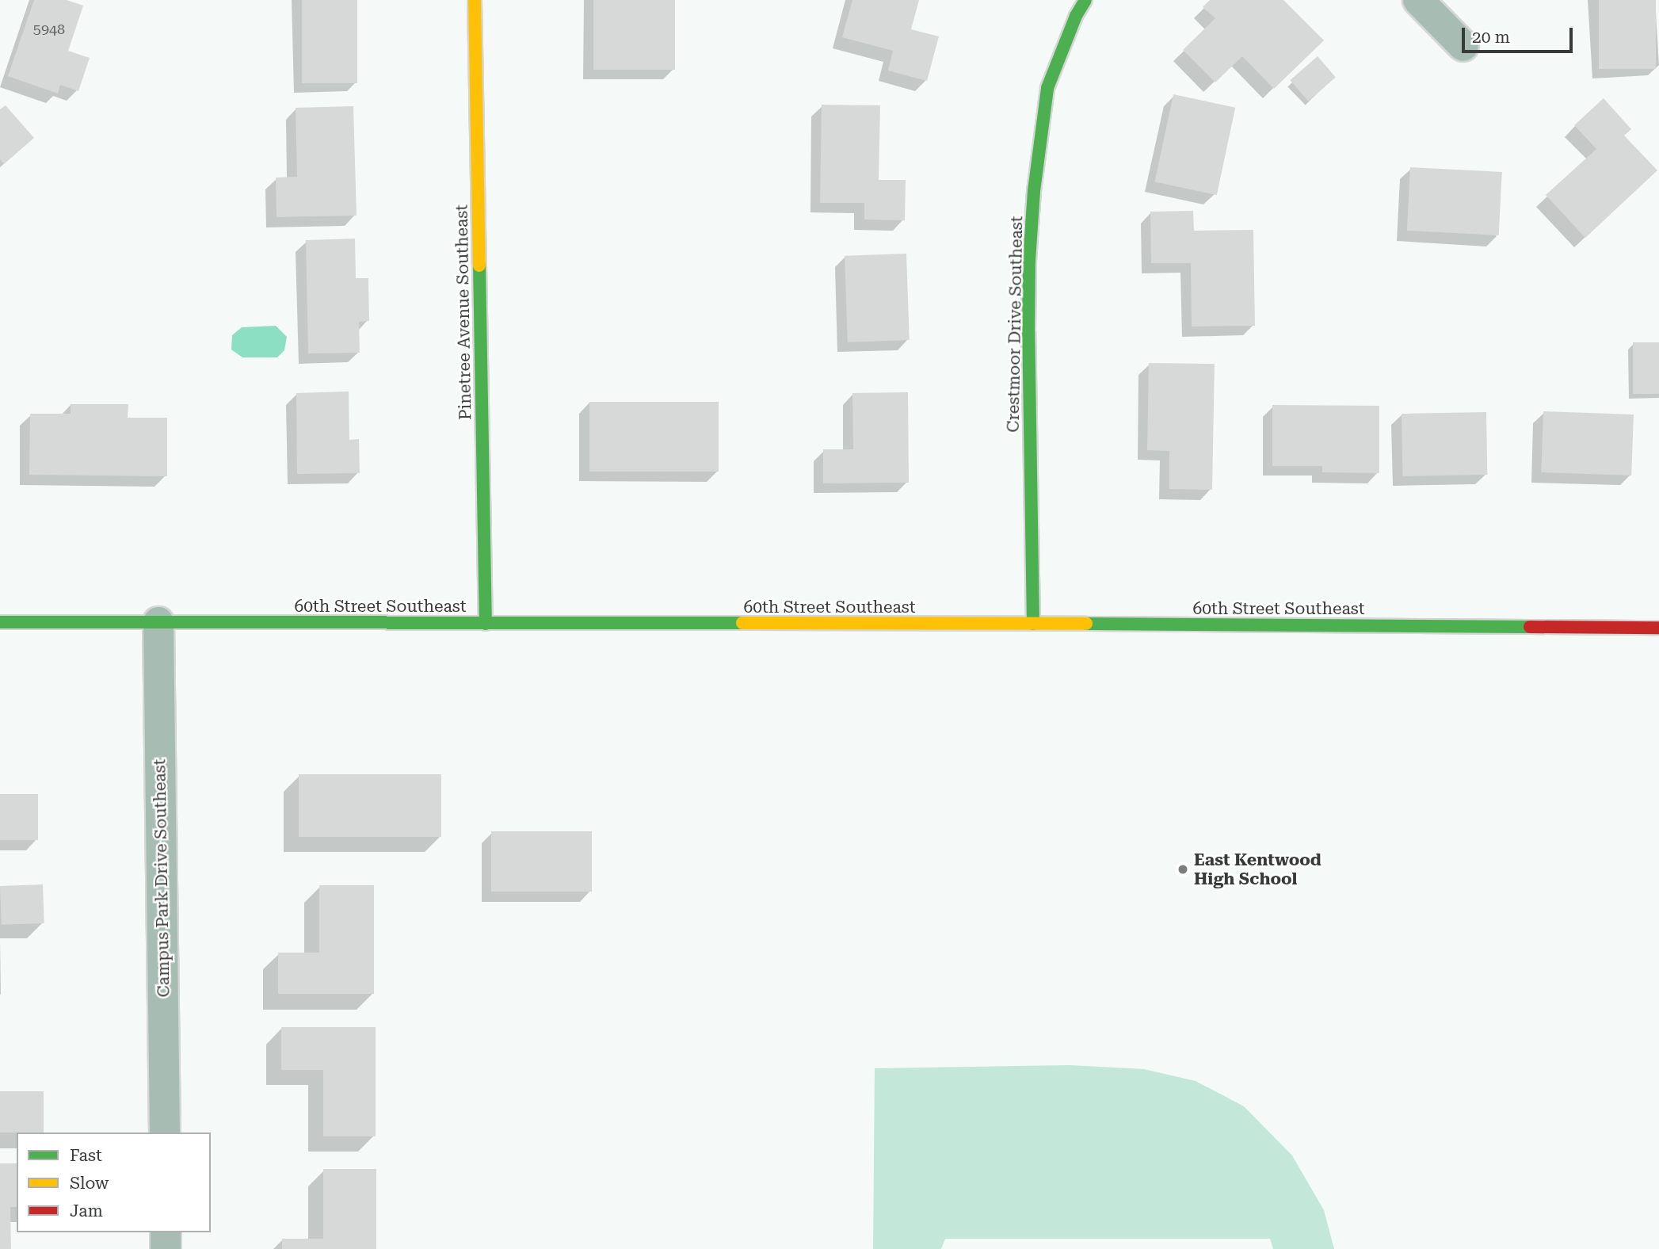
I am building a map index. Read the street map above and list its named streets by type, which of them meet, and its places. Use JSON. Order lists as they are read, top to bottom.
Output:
{
  "streets": {
    "main road": ["Pinetree Avenue Southeast", "Crestmoor Drive Southeast", "60th Street Southeast"],
    "street": ["Campus Park Drive Southeast"]
  },
  "crossings": [
    ["Pinetree Avenue Southeast", "60th Street Southeast"],
    ["Crestmoor Drive Southeast", "60th Street Southeast"],
    ["60th Street Southeast", "Campus Park Drive Southeast"]
  ],
  "places": ["East Kentwood High School"],
  "house_numbers": ["5948"],
  "legend": ["Fast", "Slow", "Jam"],
  "scale_bar": "20 m"
}
